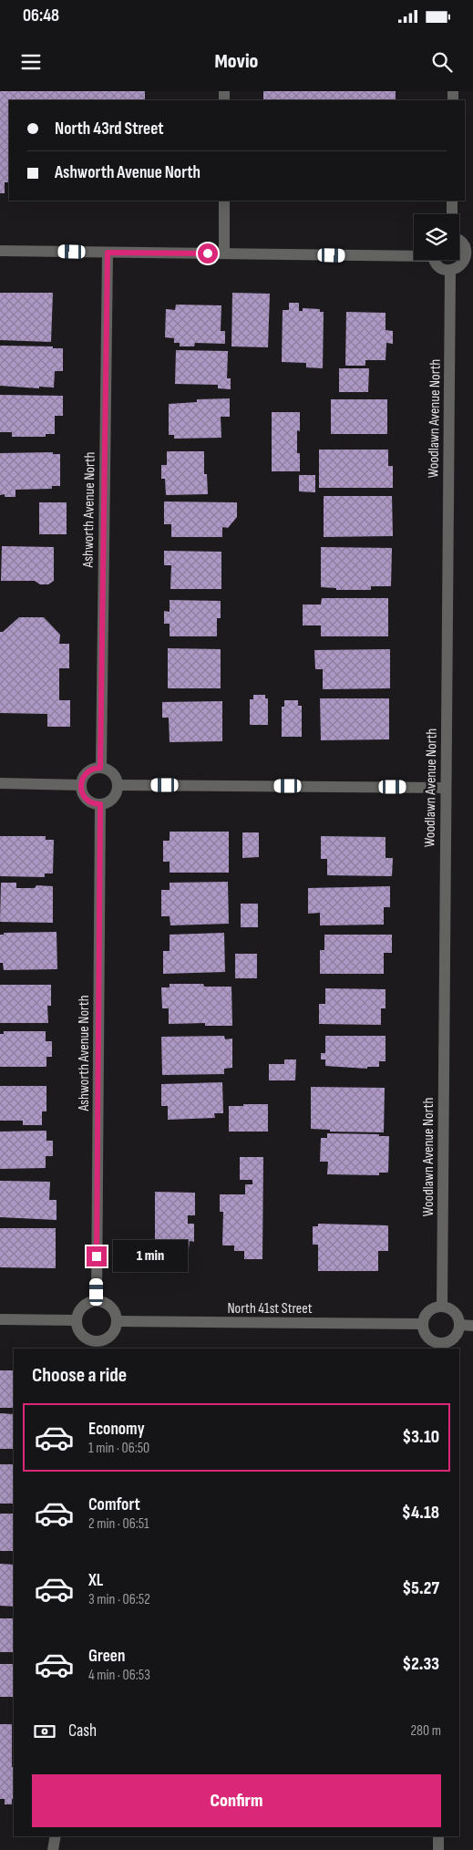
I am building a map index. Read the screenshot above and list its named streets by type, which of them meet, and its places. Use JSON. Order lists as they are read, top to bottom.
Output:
{
  "streets": {
    "street": ["Woodlawn Avenue North", "Ashworth Avenue North", "North 41st Street"]
  },
  "crossings": [
    ["Woodlawn Avenue North", "North 41st Street"],
    ["Ashworth Avenue North", "North 41st Street"]
  ],
  "page": {
    "status": "06:48",
    "header": "Movio",
    "banner": ["North 43rd Street", "Ashworth Avenue North"],
    "bubble": "1 min",
    "heading": "Choose a ride",
    "list": [
      {
        "name": "Economy",
        "note": "1 min · 06:50",
        "value": "$3.10"
      },
      {
        "name": "Comfort",
        "note": "2 min · 06:51",
        "value": "$4.18"
      },
      {
        "name": "XL",
        "note": "3 min · 06:52",
        "value": "$5.27"
      },
      {
        "name": "Green",
        "note": "4 min · 06:53",
        "value": "$2.33"
      }
    ],
    "pay": ["Cash", "280 m"],
    "buttons": "Confirm"
  }
}
